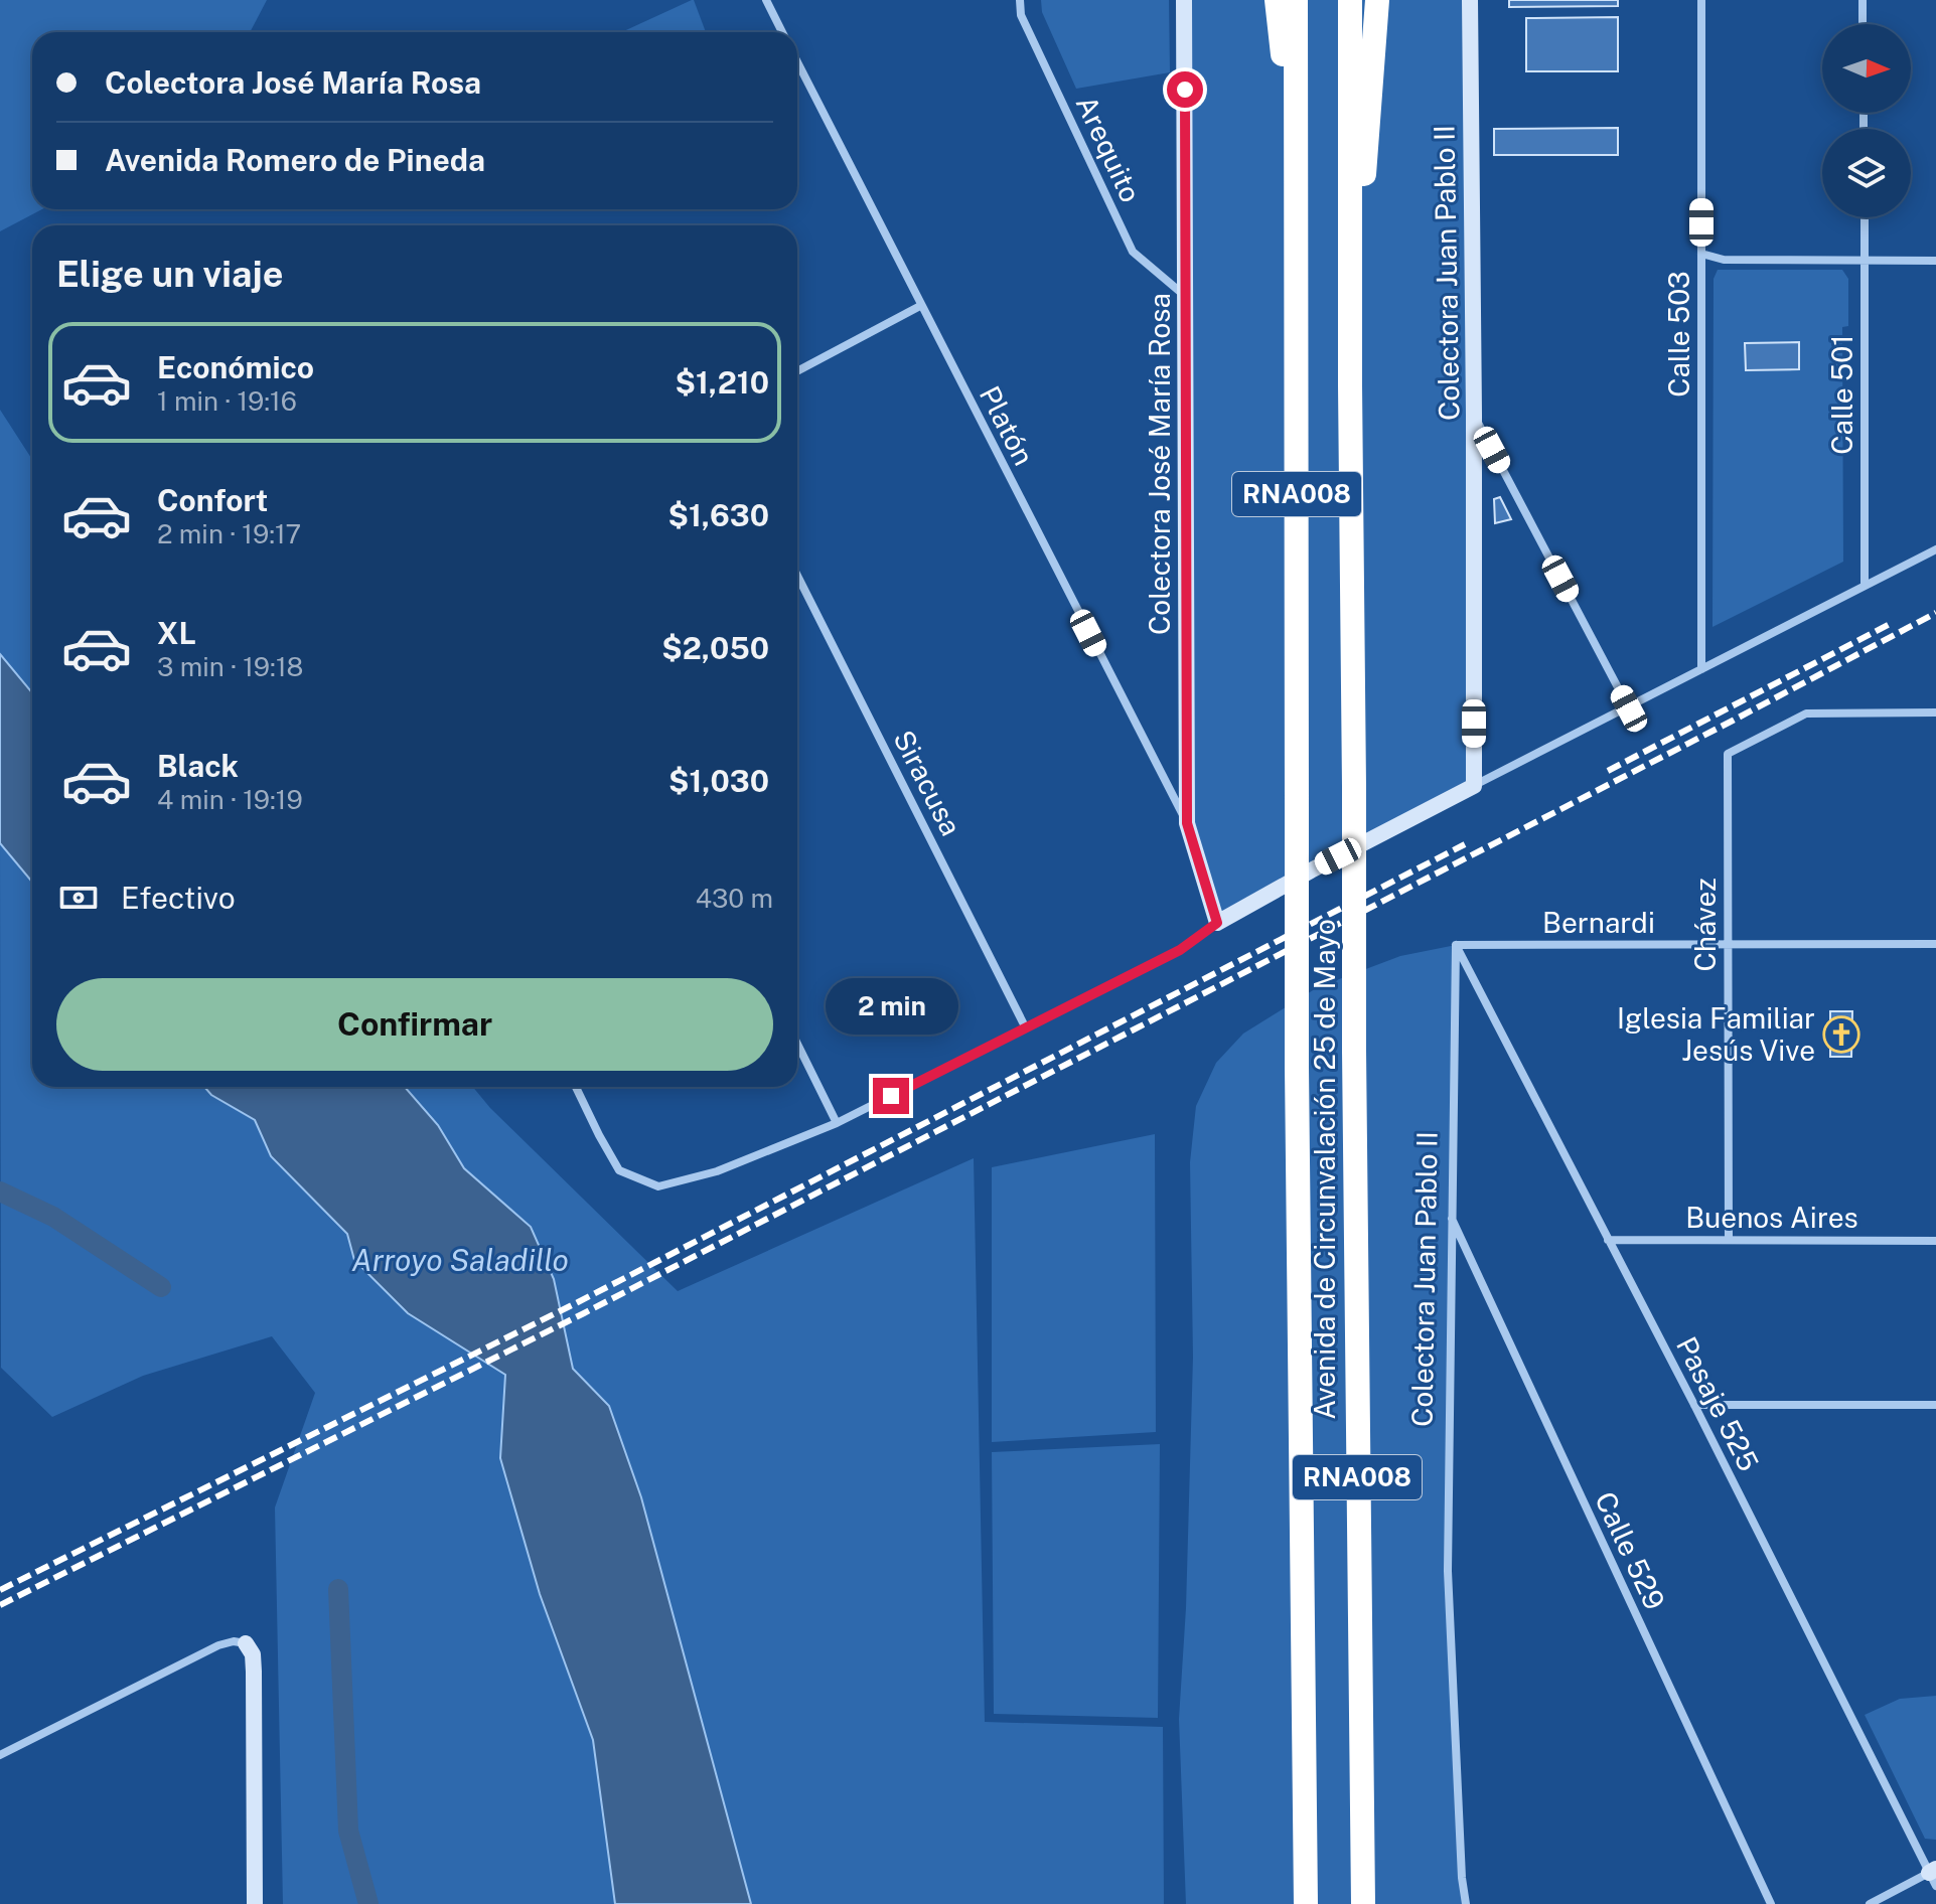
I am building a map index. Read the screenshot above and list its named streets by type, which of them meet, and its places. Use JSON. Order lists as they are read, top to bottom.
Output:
{
  "streets": {
    "highway": ["RNA008", "Avenida de Circunvalación 25 de Mayo"],
    "main road": ["Colectora Juan Pablo II", "Colectora José María Rosa"],
    "street": [
      "Arequito",
      "Calle 503",
      "Calle 501",
      "Platón",
      "Siracusa",
      "Bernardi",
      "Chávez",
      "Buenos Aires",
      "Pasaje 525",
      "Calle 529"
    ]
  },
  "crossings": [
    ["Arequito", "Colectora José María Rosa"],
    ["Colectora Juan Pablo II", "Bernardi"],
    ["Colectora Juan Pablo II", "Pasaje 525"],
    ["Colectora Juan Pablo II", "Calle 529"],
    ["Platón", "Colectora José María Rosa"],
    ["RNA008", "Avenida de Circunvalación 25 de Mayo"],
    ["Bernardi", "Chávez"],
    ["Bernardi", "Pasaje 525"],
    ["Chávez", "Buenos Aires"],
    ["Buenos Aires", "Pasaje 525"]
  ],
  "water": ["Arroyo Saladillo"],
  "places": {
    "church": ["Iglesia Familiar Jesús Vive"]
  },
  "north": "right",
  "page": {
    "banner": ["Colectora José María Rosa", "Avenida Romero de Pineda"],
    "heading": "Elige un viaje",
    "list": [
      {
        "name": "Económico",
        "note": "1 min · 19:16",
        "value": "$1,210"
      },
      {
        "name": "Confort",
        "note": "2 min · 19:17",
        "value": "$1,630"
      },
      {
        "name": "XL",
        "note": "3 min · 19:18",
        "value": "$2,050"
      },
      {
        "name": "Black",
        "note": "4 min · 19:19",
        "value": "$1,030"
      }
    ],
    "pay": ["Efectivo", "430 m"],
    "buttons": "Confirmar",
    "bubble": "2 min"
  }
}
